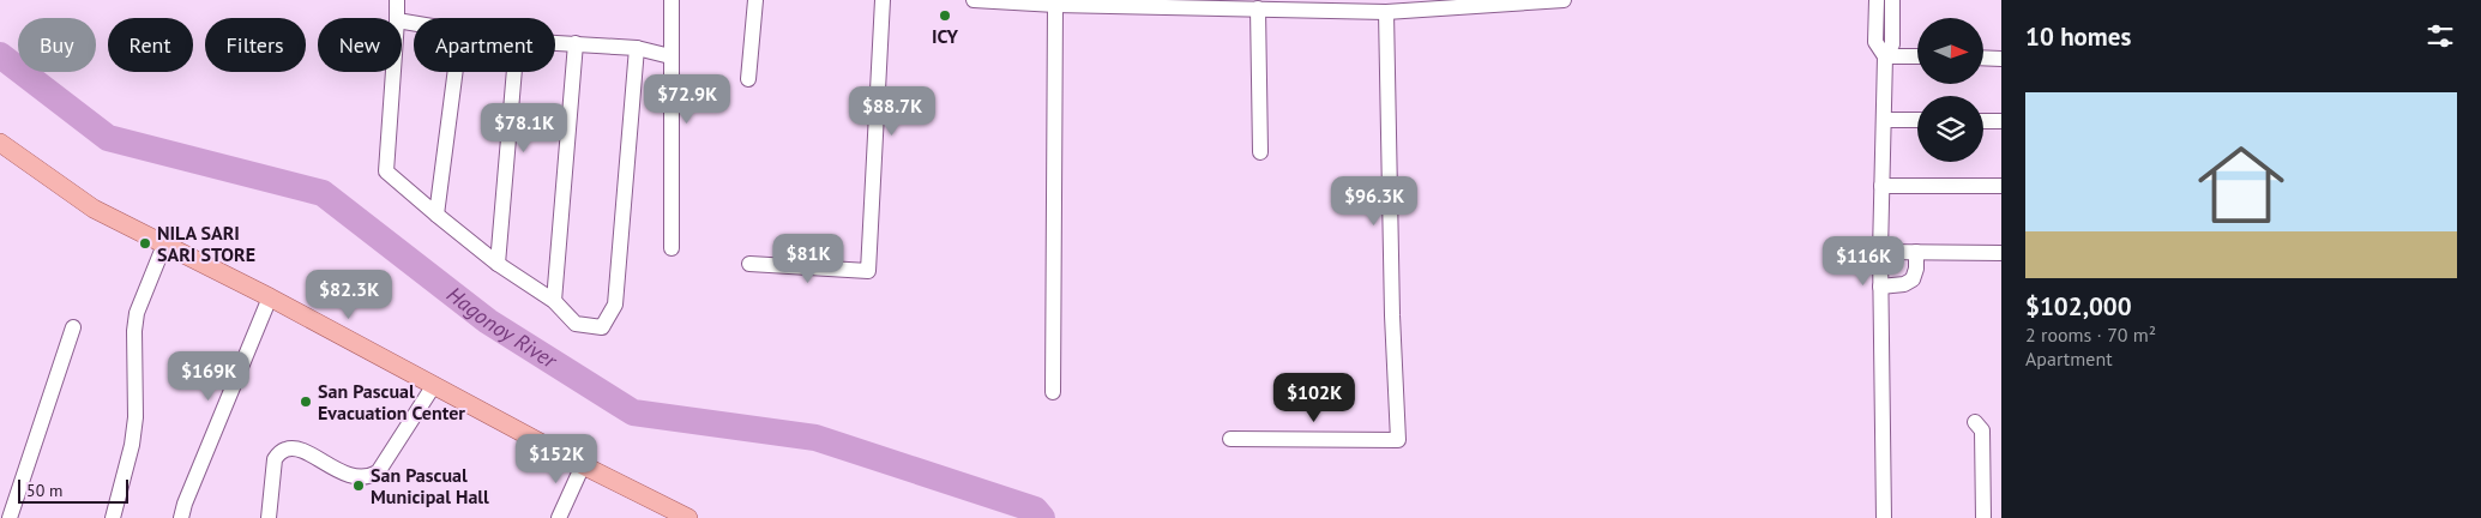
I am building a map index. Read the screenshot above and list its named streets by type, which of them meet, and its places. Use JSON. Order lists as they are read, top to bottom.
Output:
{
  "water": ["Hagonoy River"],
  "places": [
    "ICY",
    "NILA SARI SARI STORE",
    "San Pascual Evacuation Center",
    "San Pascual Municipal Hall"
  ],
  "scale_bar": "50 m",
  "north": "right",
  "page": {
    "heading": "10 homes",
    "chip": [
      "Buy",
      "Rent",
      "Filters",
      "New",
      "Apartment"
    ],
    "list": [
      {
        "name": "$102,000",
        "note": "2 rooms · 70 m² · Apartment"
      }
    ],
    "price": [
      "$72.9K",
      "$88.7K",
      "$78.1K",
      "$96.3K",
      "$81K",
      "$116K",
      "$82.3K",
      "$169K",
      "$102K",
      "$152K"
    ],
    "scale": "50 m"
  }
}
